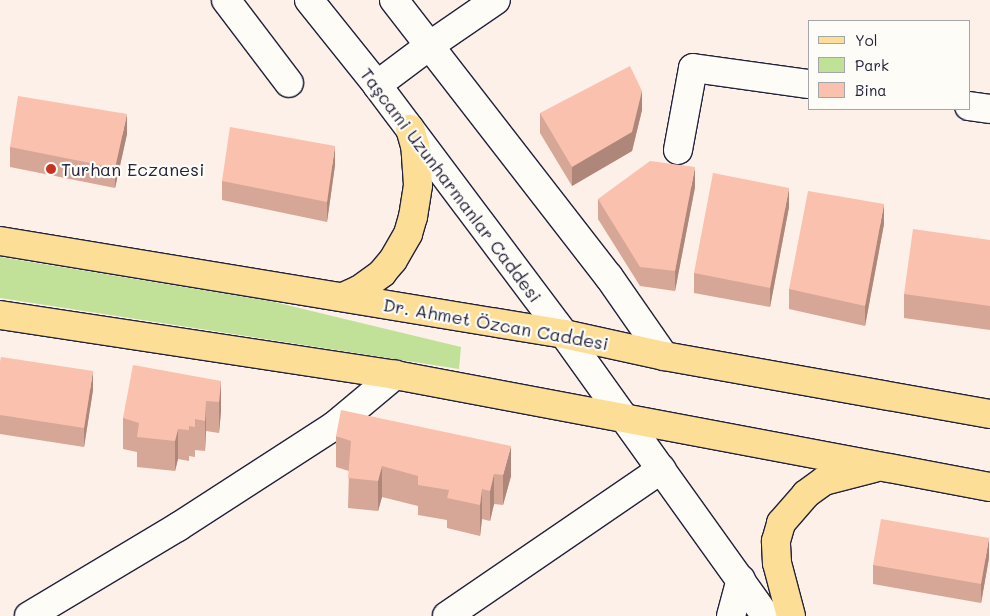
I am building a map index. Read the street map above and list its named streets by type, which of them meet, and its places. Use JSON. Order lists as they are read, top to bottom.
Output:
{
  "streets": {
    "main road": ["Dr. Ahmet Özcan Caddesi"],
    "street": ["Taşcami Uzunharmanlar Caddesi"]
  },
  "crossings": [
    ["Taşcami Uzunharmanlar Caddesi", "Dr. Ahmet Özcan Caddesi"]
  ],
  "places": ["Turhan Eczanesi"],
  "legend": ["Yol", "Park", "Bina"]
}
